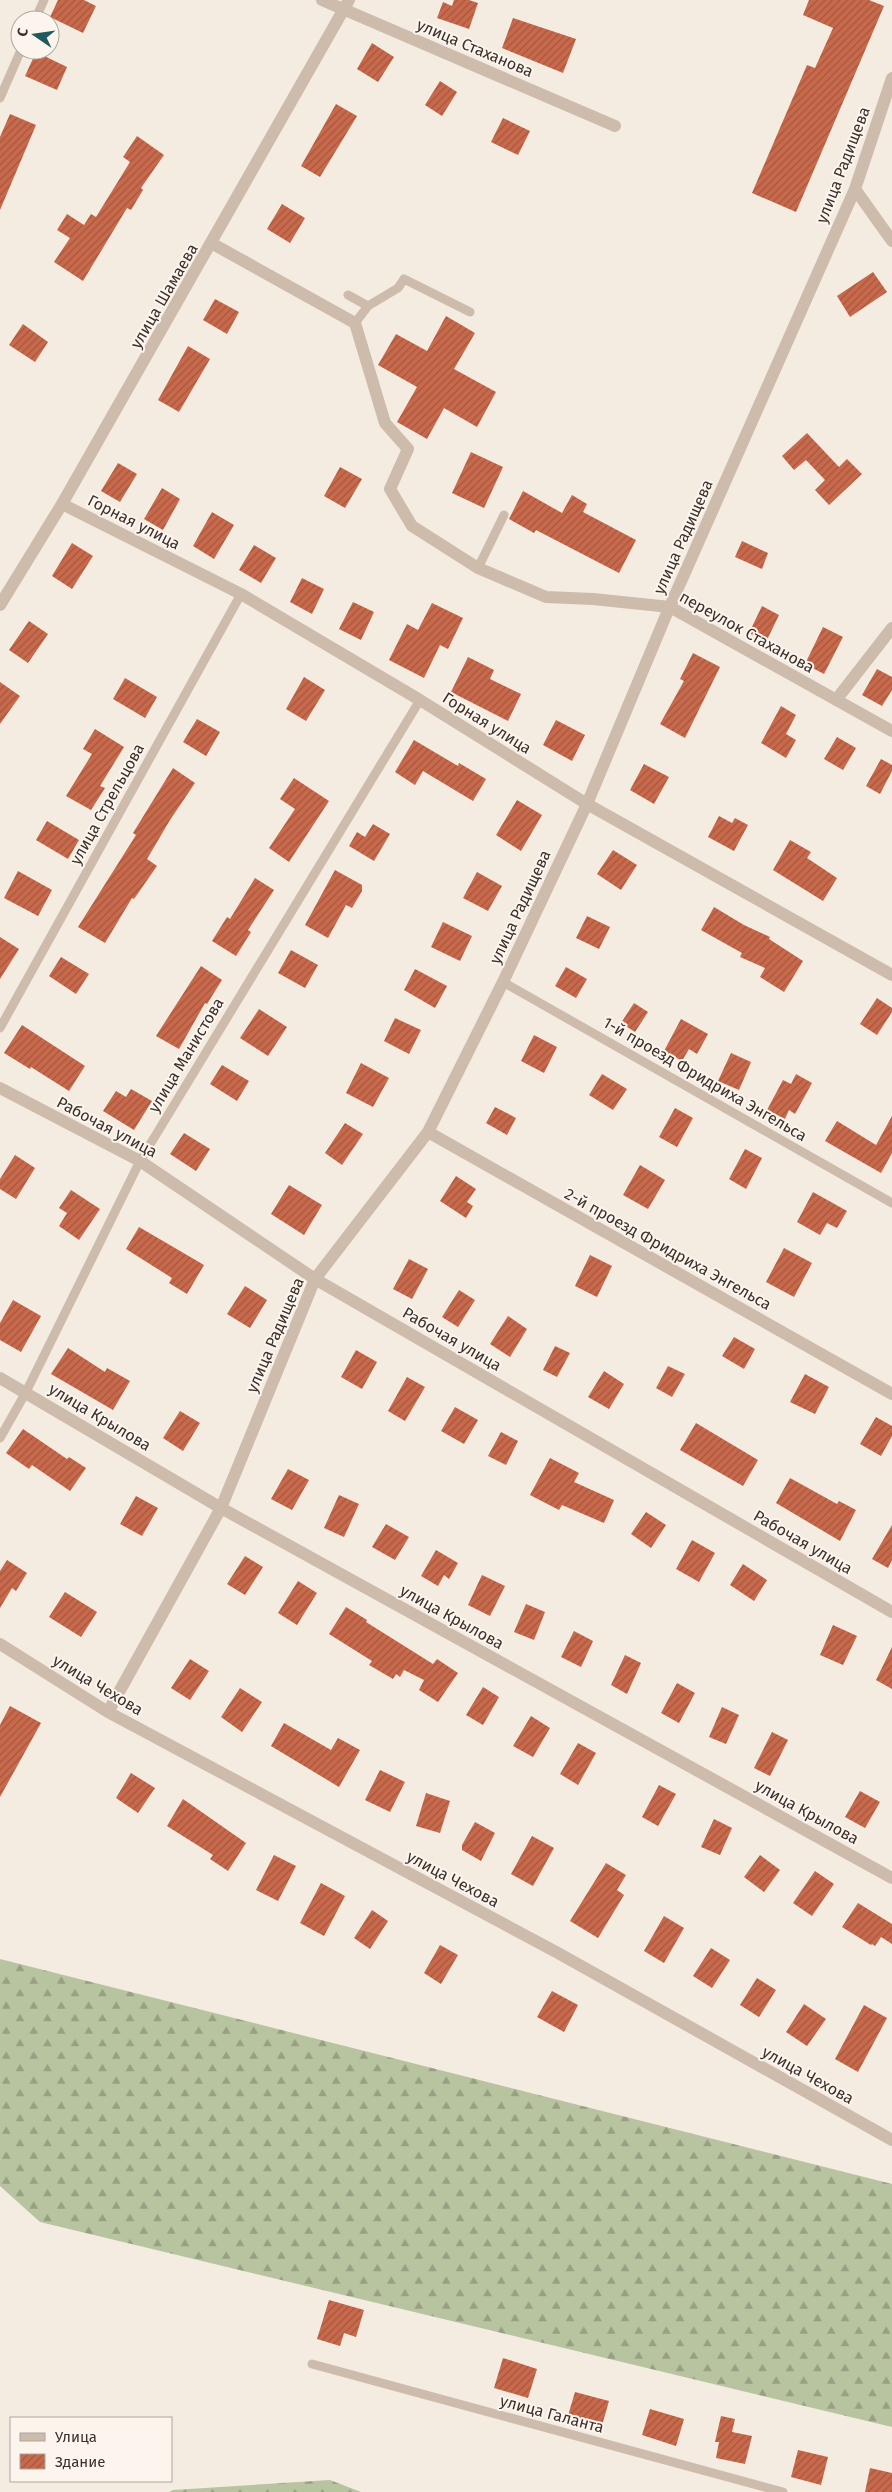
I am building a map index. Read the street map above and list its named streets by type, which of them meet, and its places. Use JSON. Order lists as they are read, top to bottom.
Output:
{
  "streets": {
    "street": [
      "улица Стаханова",
      "улица Радищева",
      "улица Шамаева",
      "Горная улица",
      "переулок Стаханова",
      "Рабочая улица",
      "2-й проезд Фридриха Энгельса",
      "улица Крылова",
      "улица Чехова"
    ],
    "lane": [
      "улица Стрельцова",
      "улица Манистова",
      "1-й проезд Фридриха Энгельса",
      "улица Галанта"
    ]
  },
  "crossings": [
    ["улица Стаханова", "улица Шамаева"],
    ["улица Радищева", "Горная улица"],
    ["улица Радищева", "переулок Стаханова"],
    ["улица Радищева", "1-й проезд Фридриха Энгельса"],
    ["улица Радищева", "Рабочая улица"],
    ["улица Радищева", "2-й проезд Фридриха Энгельса"],
    ["улица Радищева", "улица Крылова"],
    ["улица Радищева", "улица Чехова"],
    ["улица Шамаева", "Горная улица"],
    ["Горная улица", "улица Стрельцова"],
    ["Горная улица", "улица Манистова"],
    ["улица Манистова", "Рабочая улица"],
    ["улица Манистова", "улица Крылова"]
  ],
  "legend": ["Улица", "Здание"],
  "north": "left"
}
